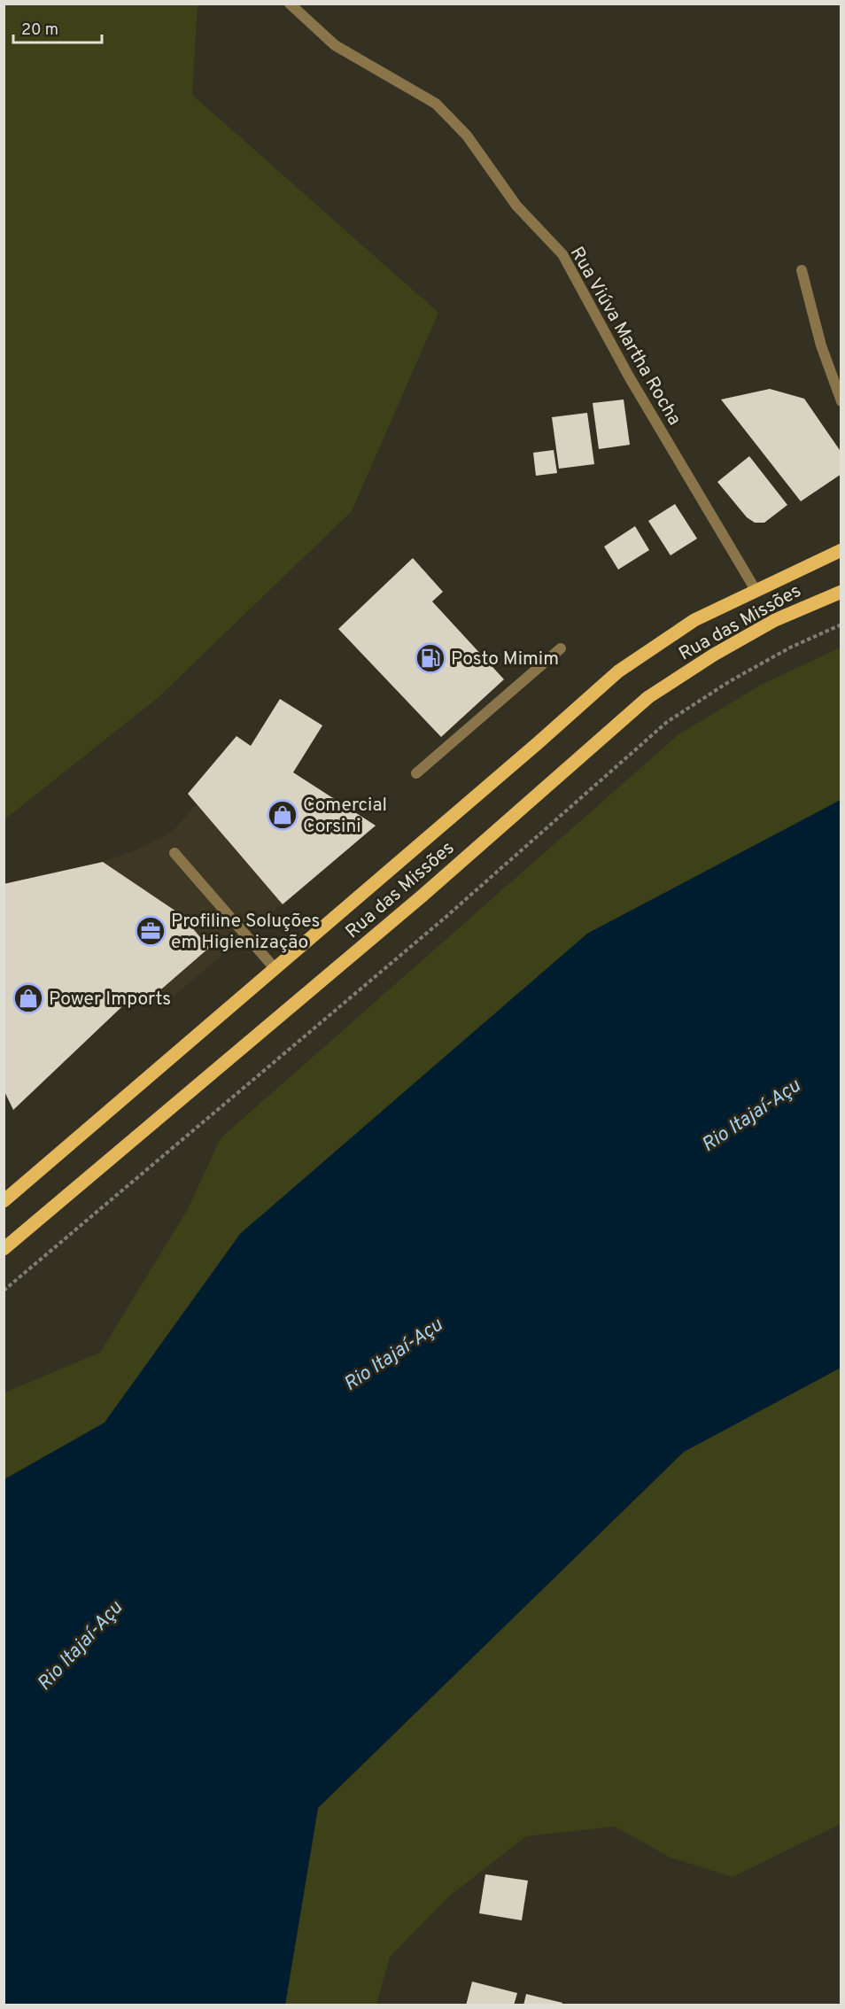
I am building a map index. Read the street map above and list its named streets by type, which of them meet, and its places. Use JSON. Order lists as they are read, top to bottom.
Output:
{
  "streets": {
    "main road": ["Rua das Missões"],
    "street": ["Rua Viúva Martha Rocha"]
  },
  "crossings": [
    ["Rua Viúva Martha Rocha", "Rua das Missões"]
  ],
  "water": ["Rio Itajaí-Açu"],
  "places": {
    "fuel station": ["Posto Mimim"],
    "shop": ["Comercial Corsini", "Power Imports"],
    "office": ["Profiline Soluções em Higienização"]
  },
  "scale_bar": "20 m"
}
